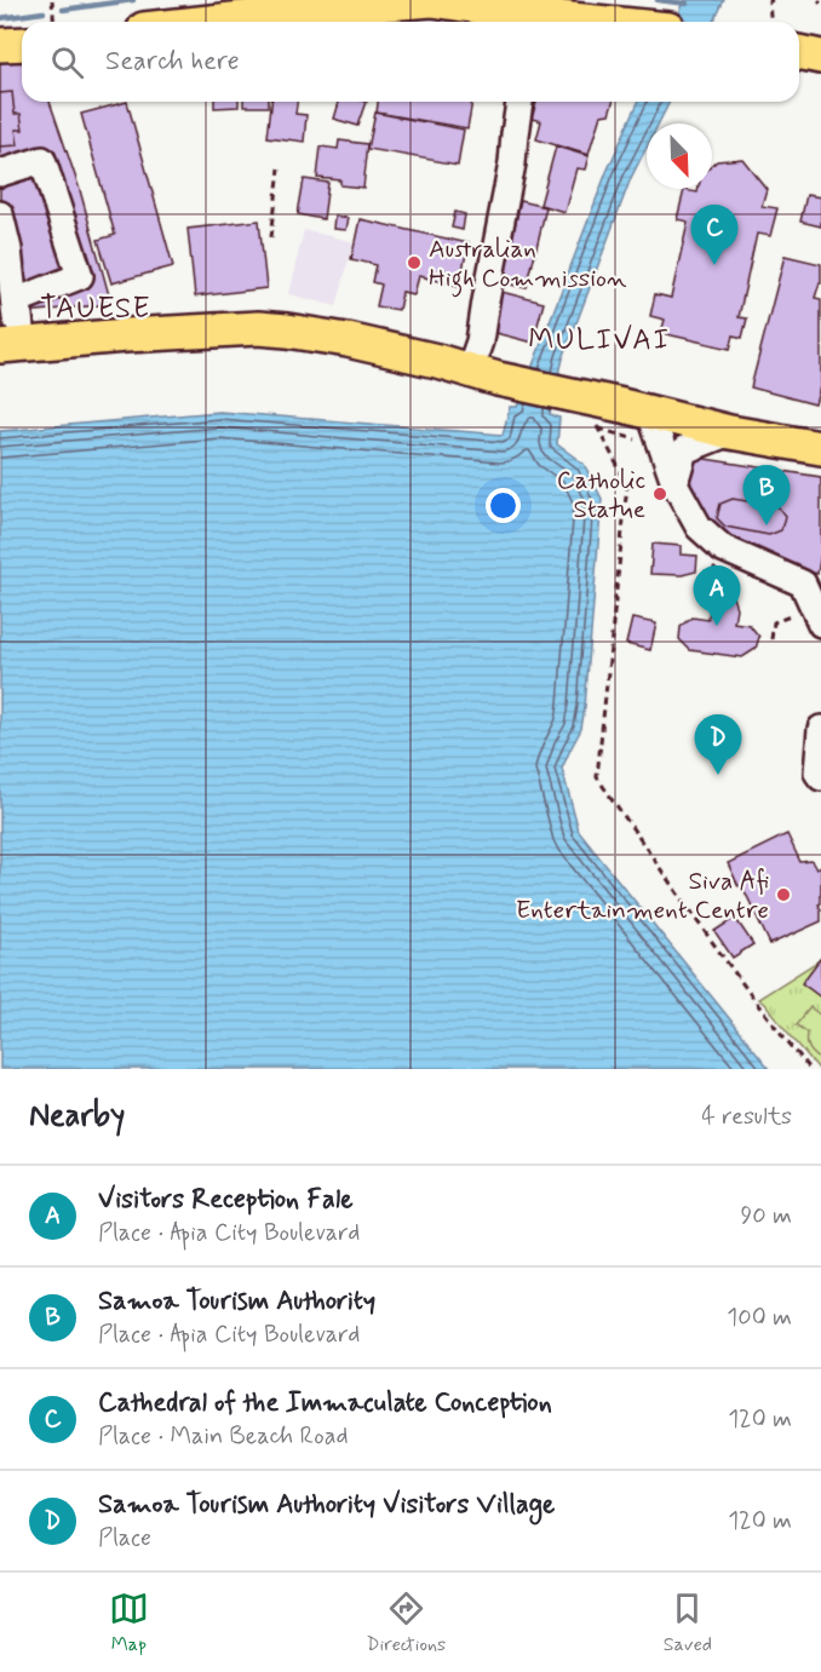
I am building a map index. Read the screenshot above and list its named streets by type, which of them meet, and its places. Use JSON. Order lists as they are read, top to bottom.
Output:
{
  "districts": ["TAUESE", "MULIVAI"],
  "places": ["Australian High Commission", "Catholic Statue", "Siva Afi Entertainment Centre"],
  "north": "bottom right",
  "page": {
    "search": "Search here",
    "pins": [
      "C",
      "B",
      "A",
      "D"
    ],
    "heading": ["Nearby", "4 results"],
    "list": [
      {
        "mark": "A",
        "name": "Visitors Reception Fale",
        "note": "Place · Apia City Boulevard",
        "value": "90 m"
      },
      {
        "mark": "B",
        "name": "Samoa Tourism Authority",
        "note": "Place · Apia City Boulevard",
        "value": "100 m"
      },
      {
        "mark": "C",
        "name": "Cathedral of the Immaculate Conception",
        "note": "Place · Main Beach Road",
        "value": "120 m"
      },
      {
        "mark": "D",
        "name": "Samoa Tourism Authority Visitors Village",
        "note": "Place",
        "value": "120 m"
      }
    ],
    "nav": ["Map", "Directions", "Saved"]
  }
}
